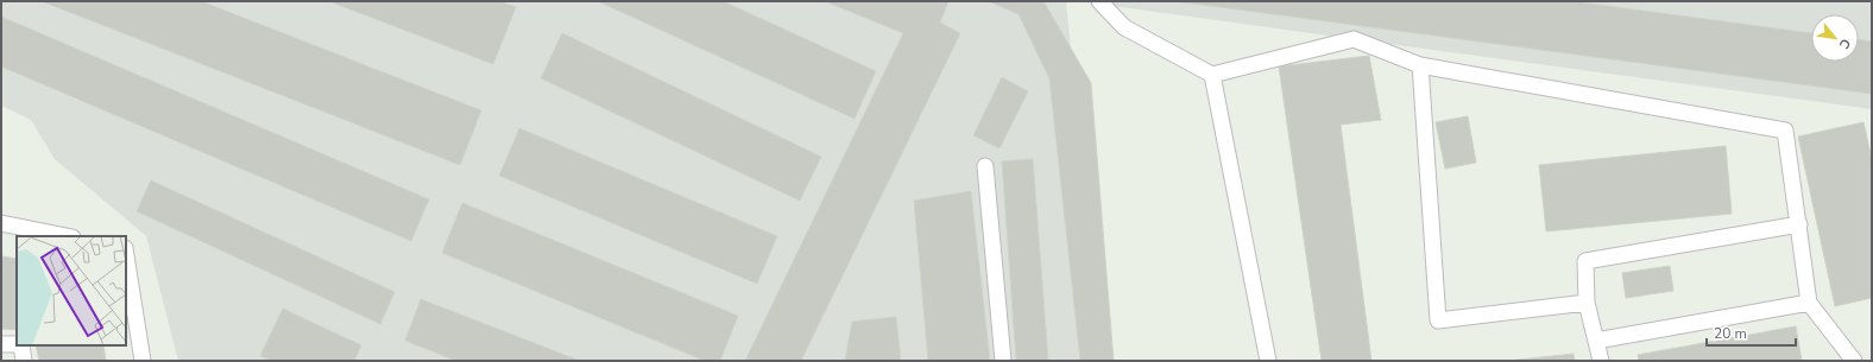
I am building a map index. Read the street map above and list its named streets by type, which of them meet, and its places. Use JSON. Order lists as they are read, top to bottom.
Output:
{
  "scale_bar": "20 m",
  "north": "bottom right"
}
